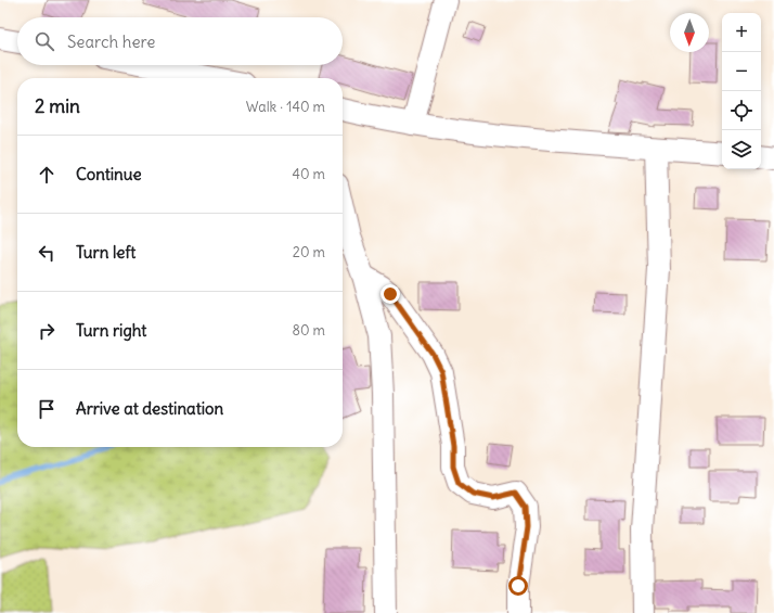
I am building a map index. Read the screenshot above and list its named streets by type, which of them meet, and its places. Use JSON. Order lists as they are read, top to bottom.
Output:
{
  "north": "bottom",
  "page": {
    "map_buttons": ["+", "−"],
    "search": "Search here",
    "heading": ["2 min", "Walk · 140 m"],
    "list": [
      ["Continue", "40 m"],
      ["Turn left", "20 m"],
      ["Turn right", "80 m"],
      "Arrive at destination"
    ]
  }
}
